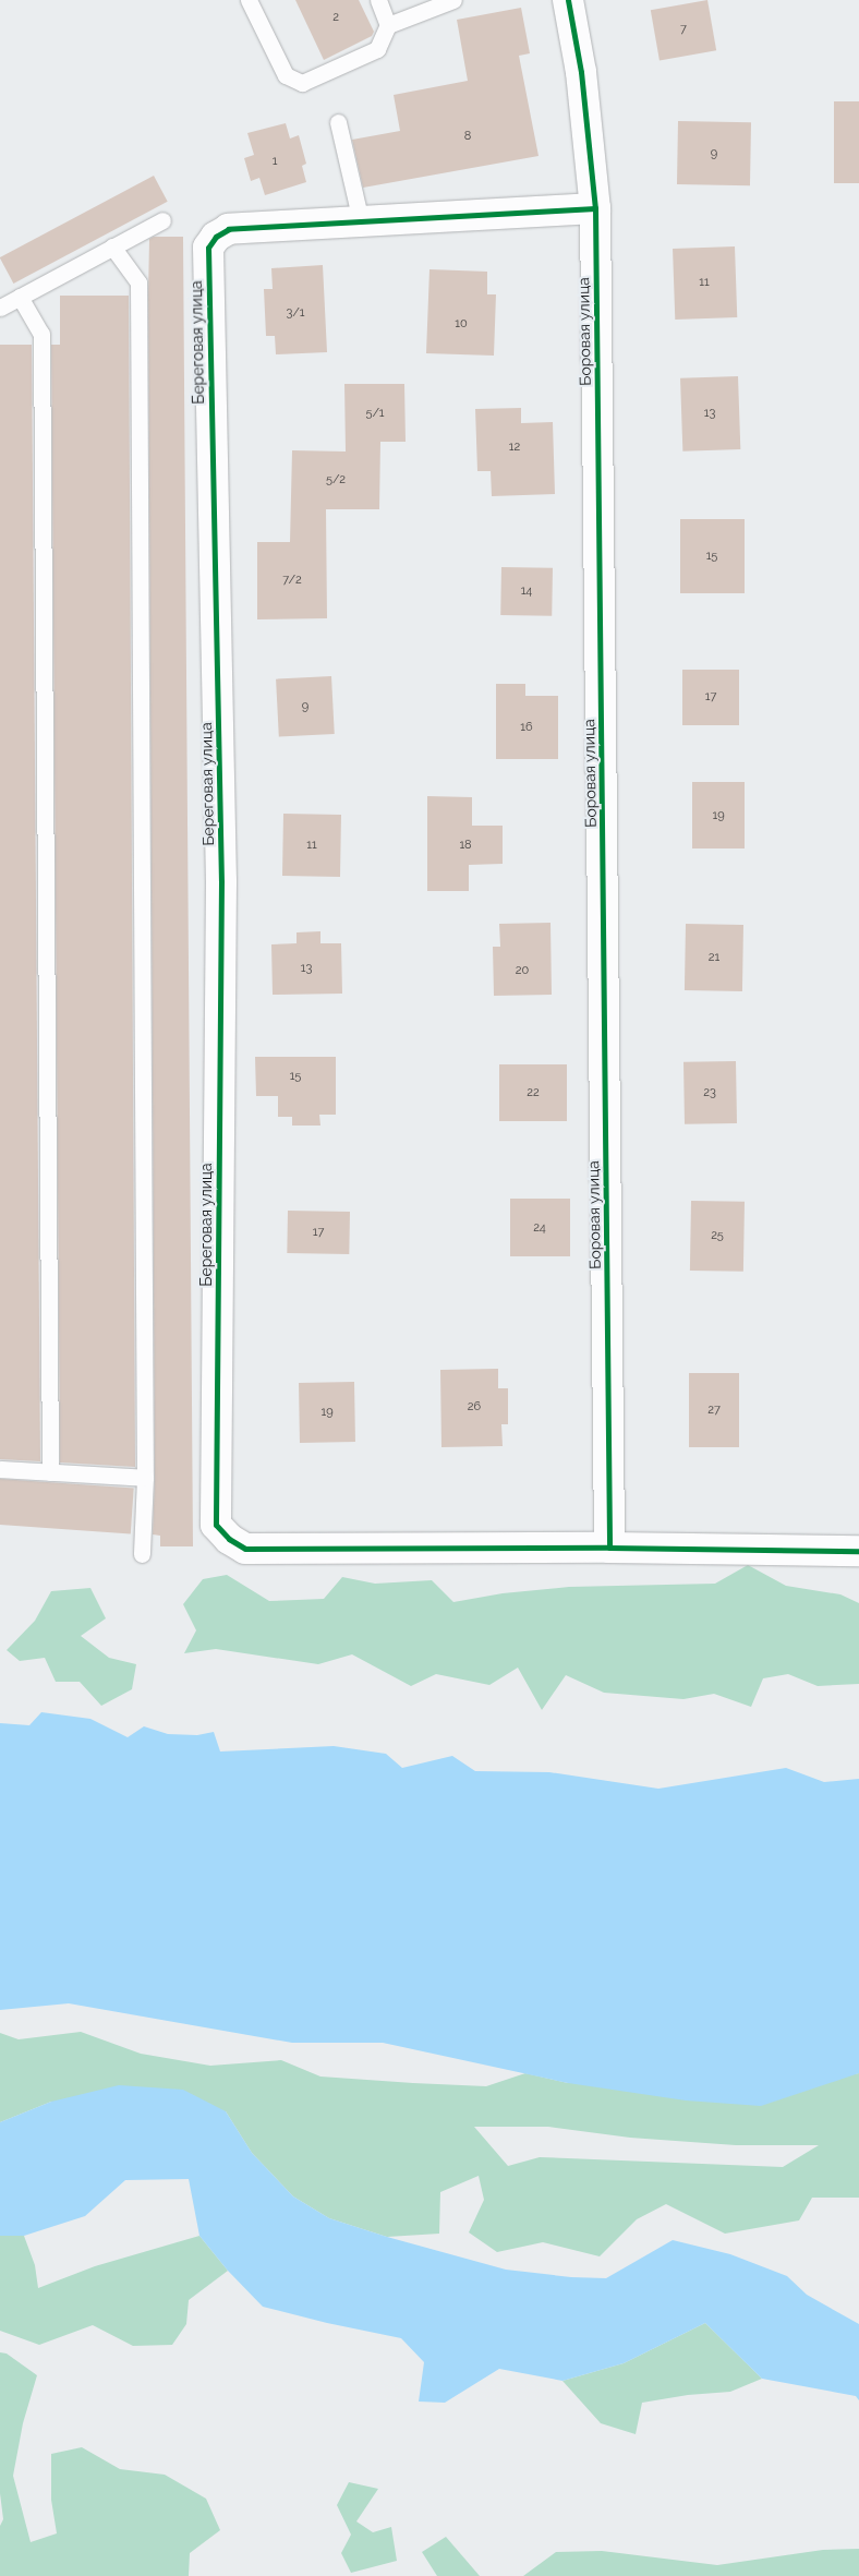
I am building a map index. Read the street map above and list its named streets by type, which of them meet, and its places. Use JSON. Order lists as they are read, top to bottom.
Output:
{
  "streets": {
    "street": ["Боровая улица", "Береговая улица"]
  },
  "crossings": [
    ["Боровая улица", "Береговая улица"]
  ],
  "house_numbers": [
    "2",
    "7",
    "8",
    "9",
    "1",
    "11",
    "3/1",
    "10",
    "5/1",
    "13",
    "12",
    "5/2",
    "15",
    "7/2",
    "14",
    "17",
    "9",
    "16",
    "19",
    "11",
    "18",
    "21",
    "13",
    "20",
    "15",
    "22",
    "23",
    "24",
    "17",
    "25",
    "26",
    "27",
    "19"
  ]
}
